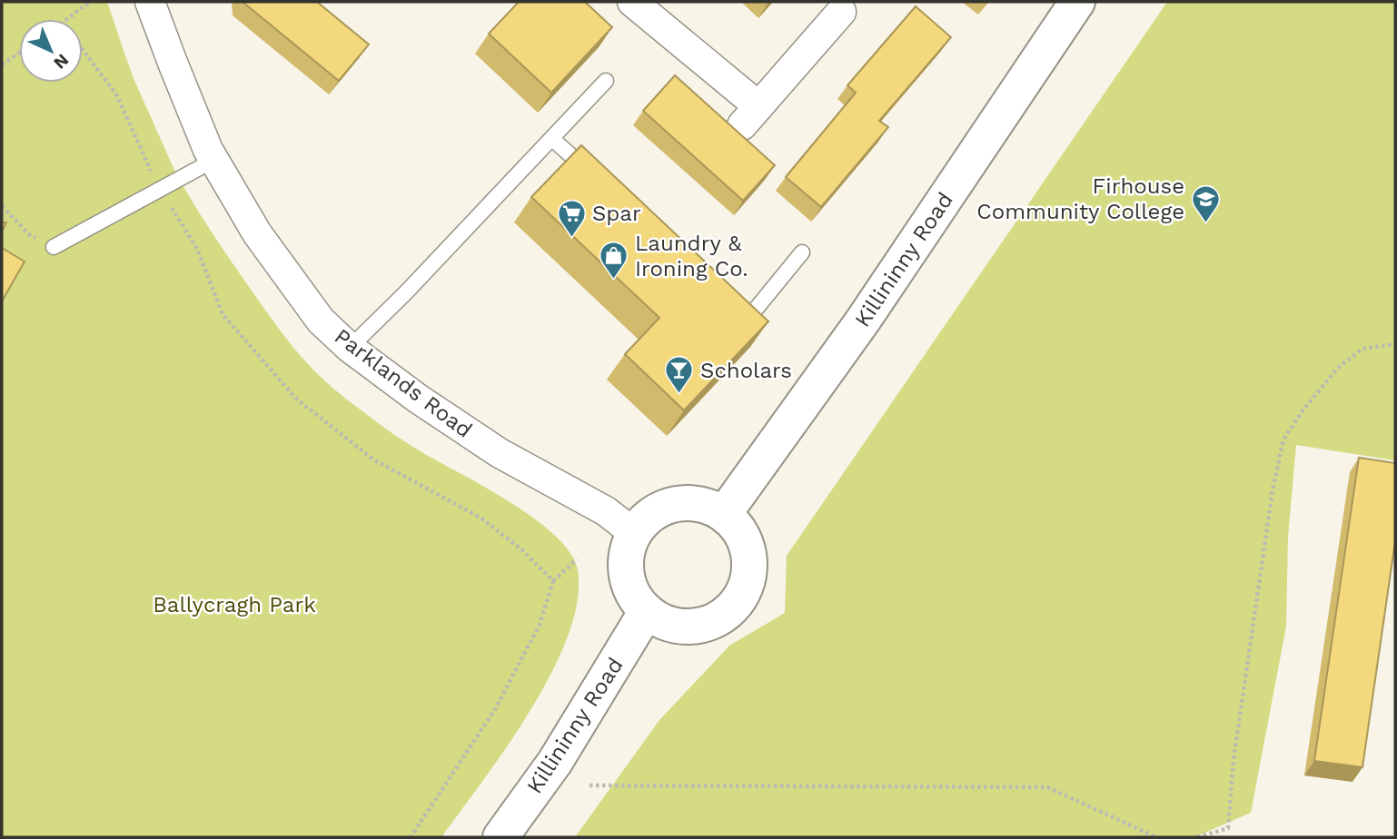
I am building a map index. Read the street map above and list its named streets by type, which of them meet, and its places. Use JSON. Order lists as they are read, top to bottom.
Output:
{
  "streets": {
    "main road": ["Killininny Road"],
    "street": ["Parklands Road"]
  },
  "crossings": [
    ["Killininny Road", "Parklands Road"]
  ],
  "parks": ["Ballycragh Park"],
  "places": {
    "school or university": ["Firhouse Community College"],
    "supermarket": ["Spar"],
    "shop": ["Laundry & Ironing Co."],
    "bar": ["Scholars"]
  },
  "north": "bottom right"
}
